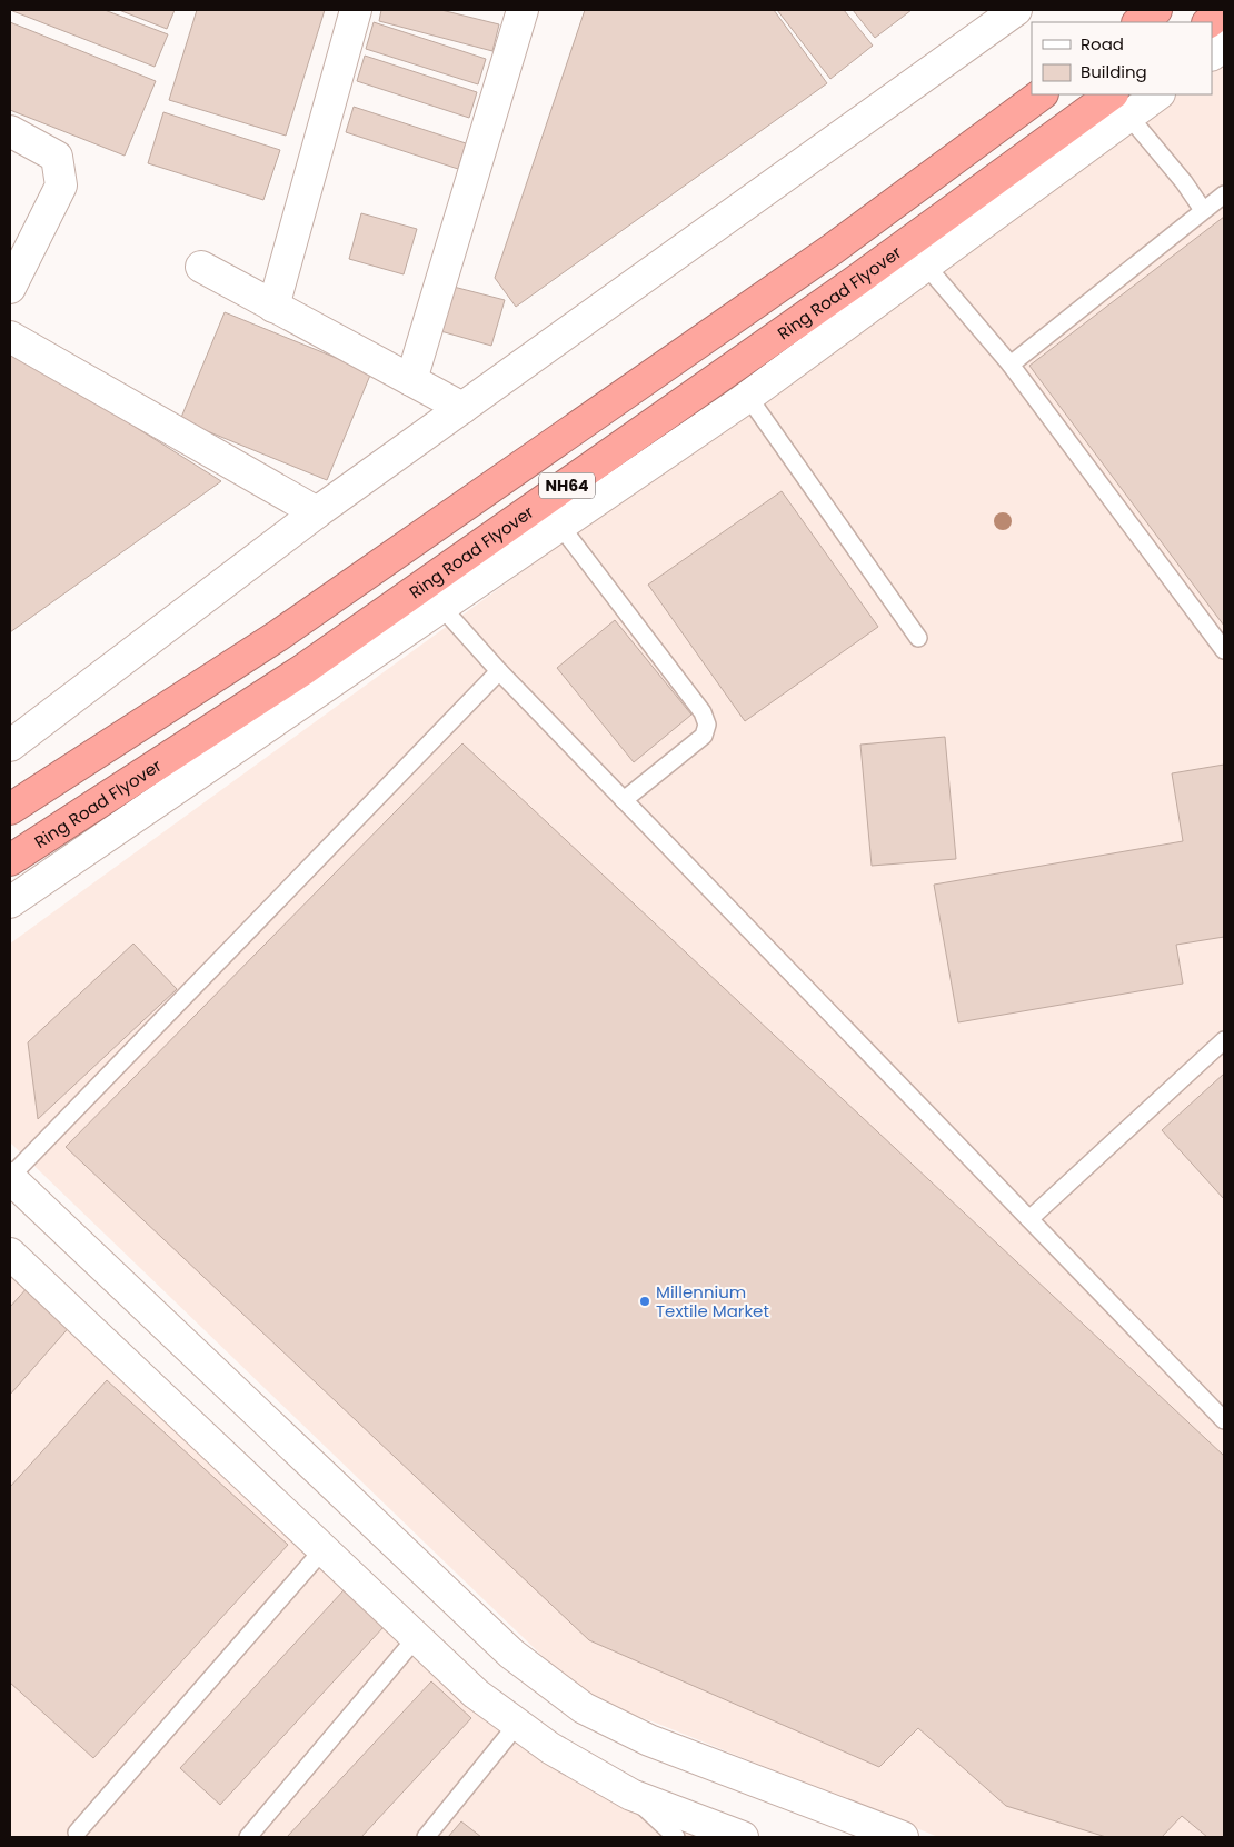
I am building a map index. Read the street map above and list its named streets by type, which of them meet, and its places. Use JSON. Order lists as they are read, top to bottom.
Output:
{
  "streets": {
    "highway": ["Ring Road Flyover", "NH64"]
  },
  "places": ["Millennium Textile Market"],
  "legend": ["Road", "Building"]
}
